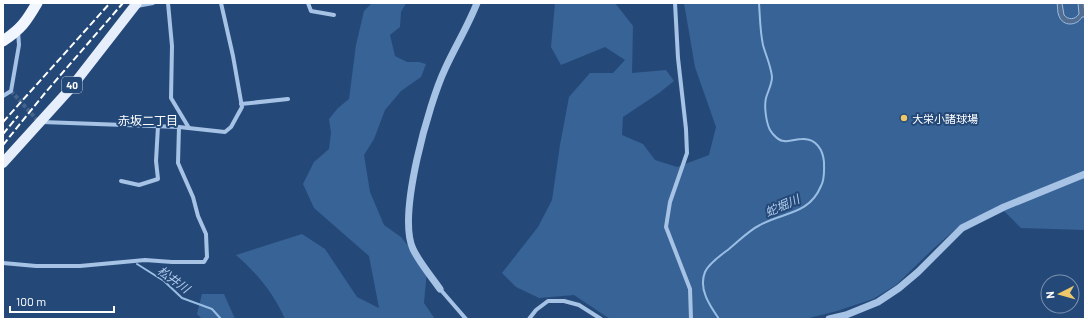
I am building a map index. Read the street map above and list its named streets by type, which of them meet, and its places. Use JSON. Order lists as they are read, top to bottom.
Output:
{
  "streets": {
    "main road": ["40"]
  },
  "districts": ["赤坂二丁目"],
  "water": ["蛇堀川", "松井川"],
  "places": ["大栄小諸球場"],
  "scale_bar": "100 m",
  "north": "left"
}
